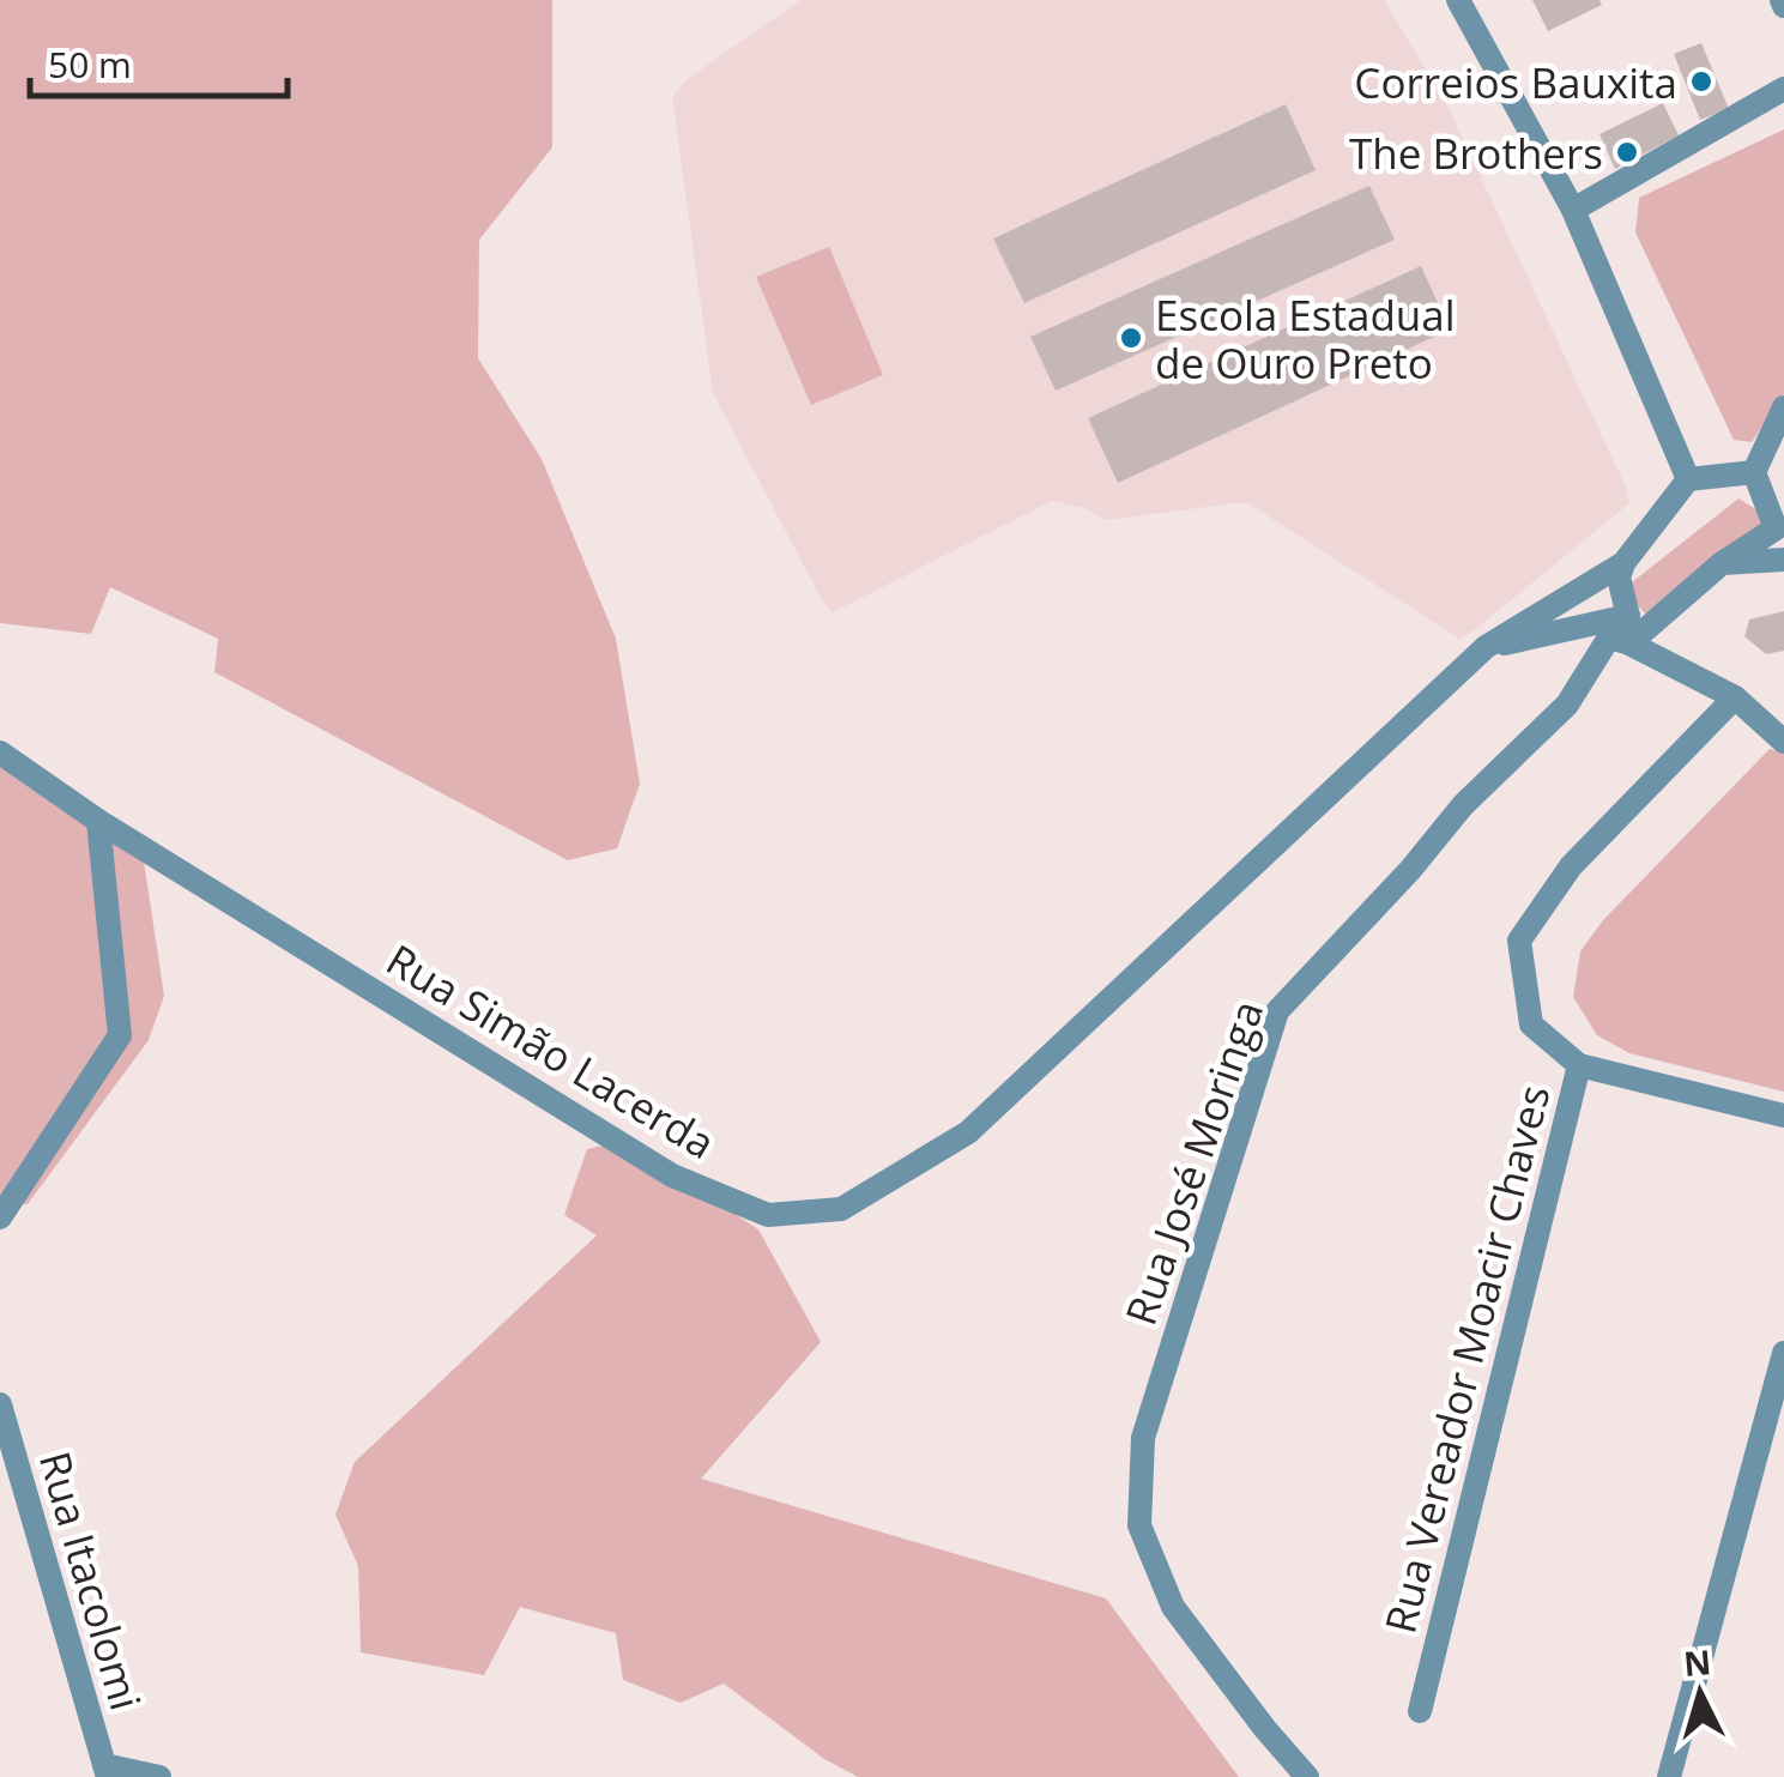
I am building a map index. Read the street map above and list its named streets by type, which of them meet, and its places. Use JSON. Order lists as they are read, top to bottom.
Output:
{
  "streets": {
    "street": [
      "Rua Simão Lacerda",
      "Rua José Moringa",
      "Rua Vereador Moacir Chaves",
      "Rua Itacolomi"
    ]
  },
  "places": ["Correios Bauxita", "The Brothers", "Escola Estadual de Ouro Preto"],
  "scale_bar": "50 m",
  "north": "top"
}
